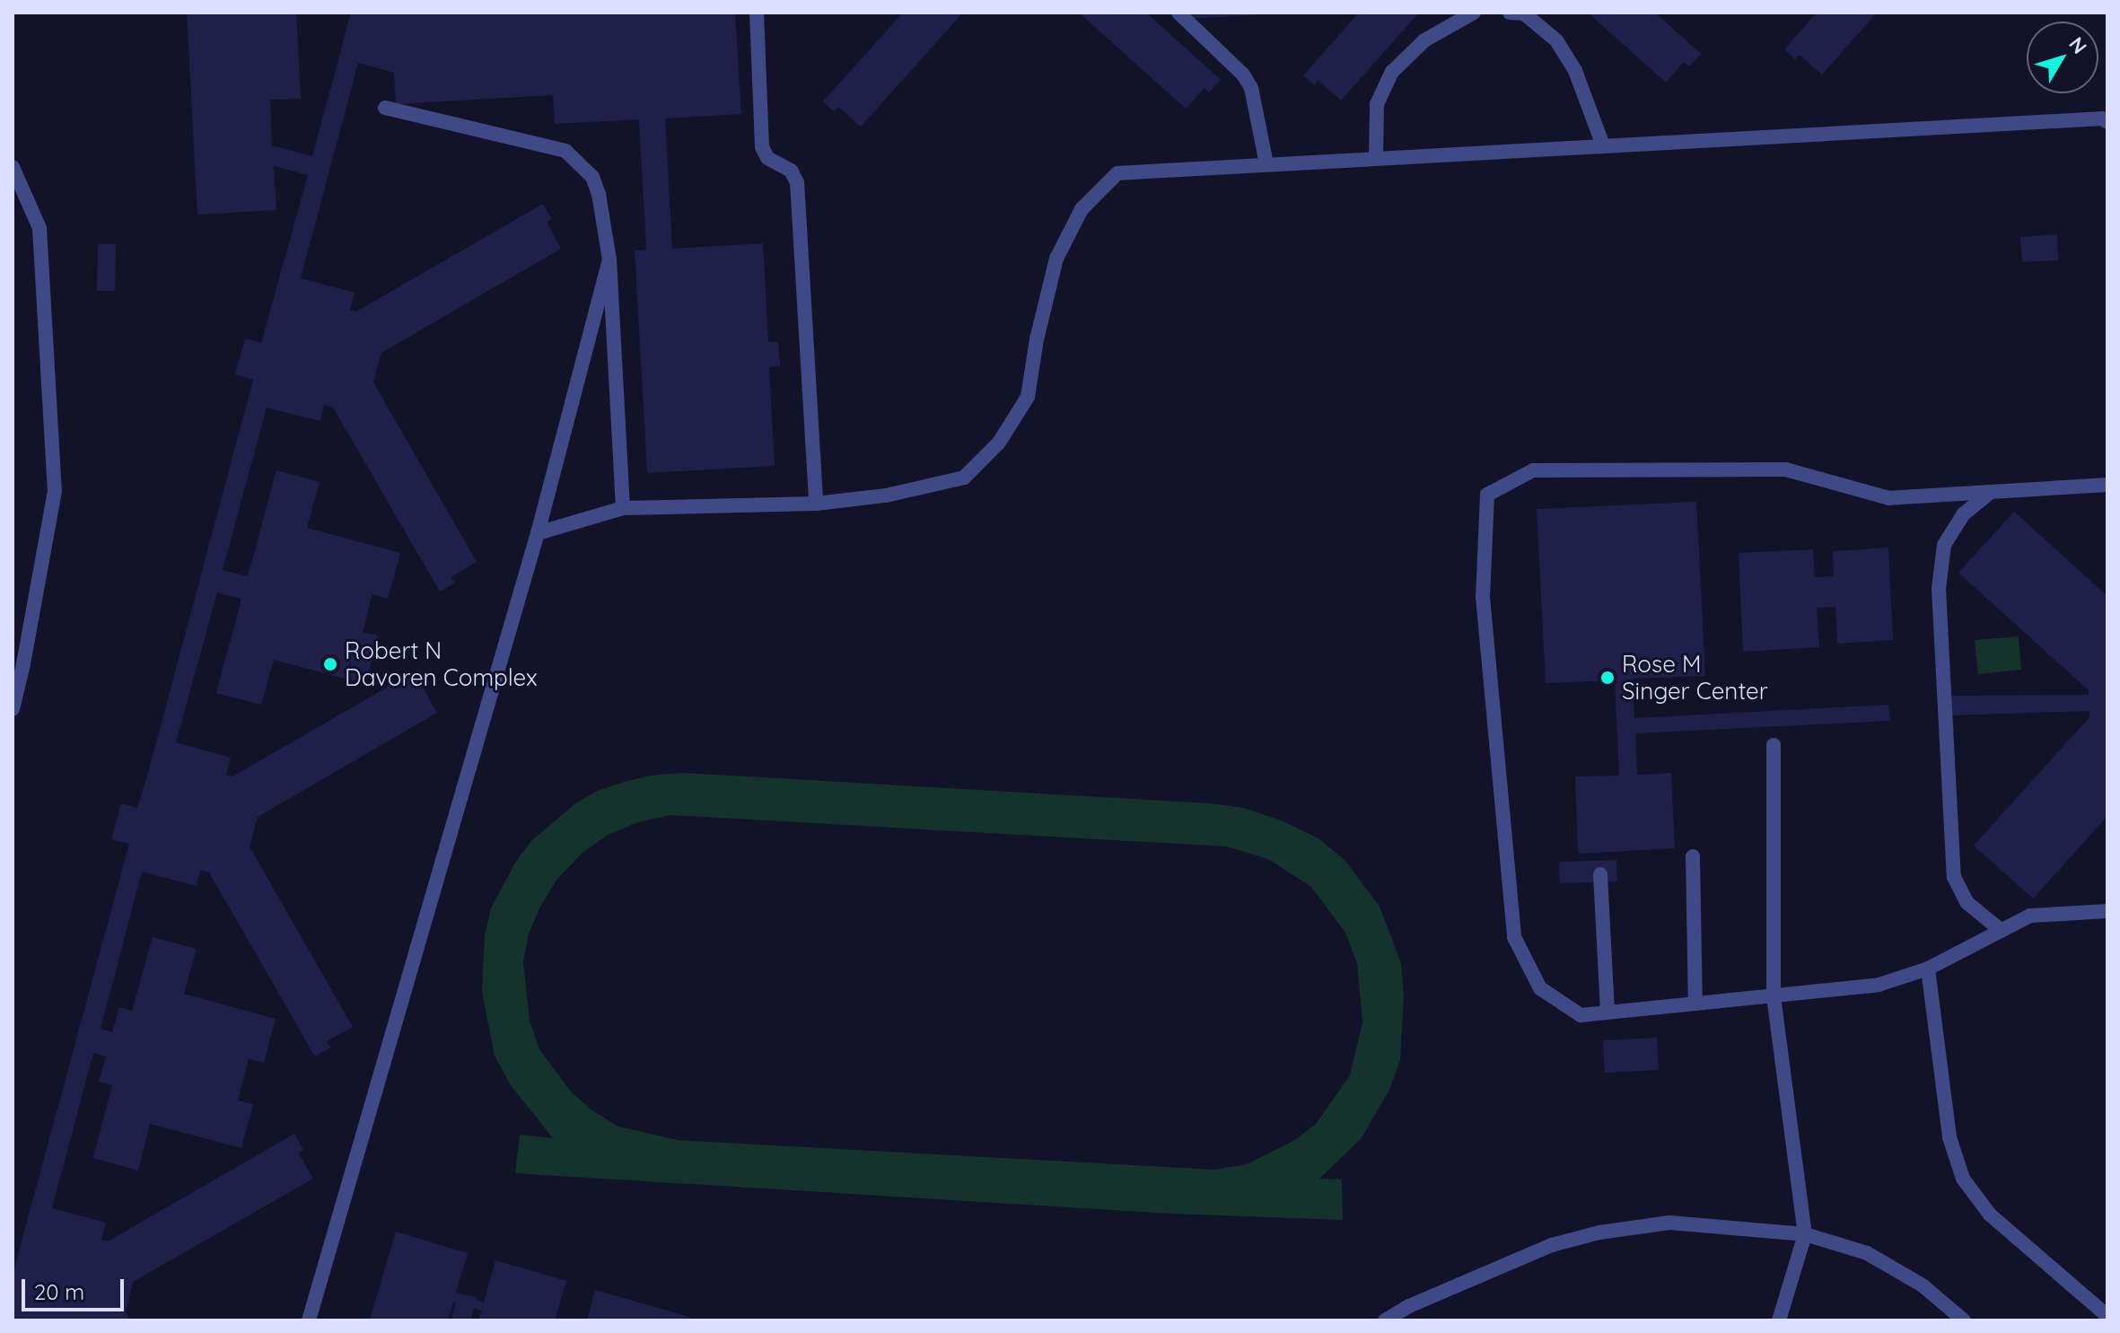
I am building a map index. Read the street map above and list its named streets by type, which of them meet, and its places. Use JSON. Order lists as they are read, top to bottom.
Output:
{
  "places": ["Robert N Davoren Complex", "Rose M Singer Center"],
  "scale_bar": "20 m",
  "north": "top right"
}
